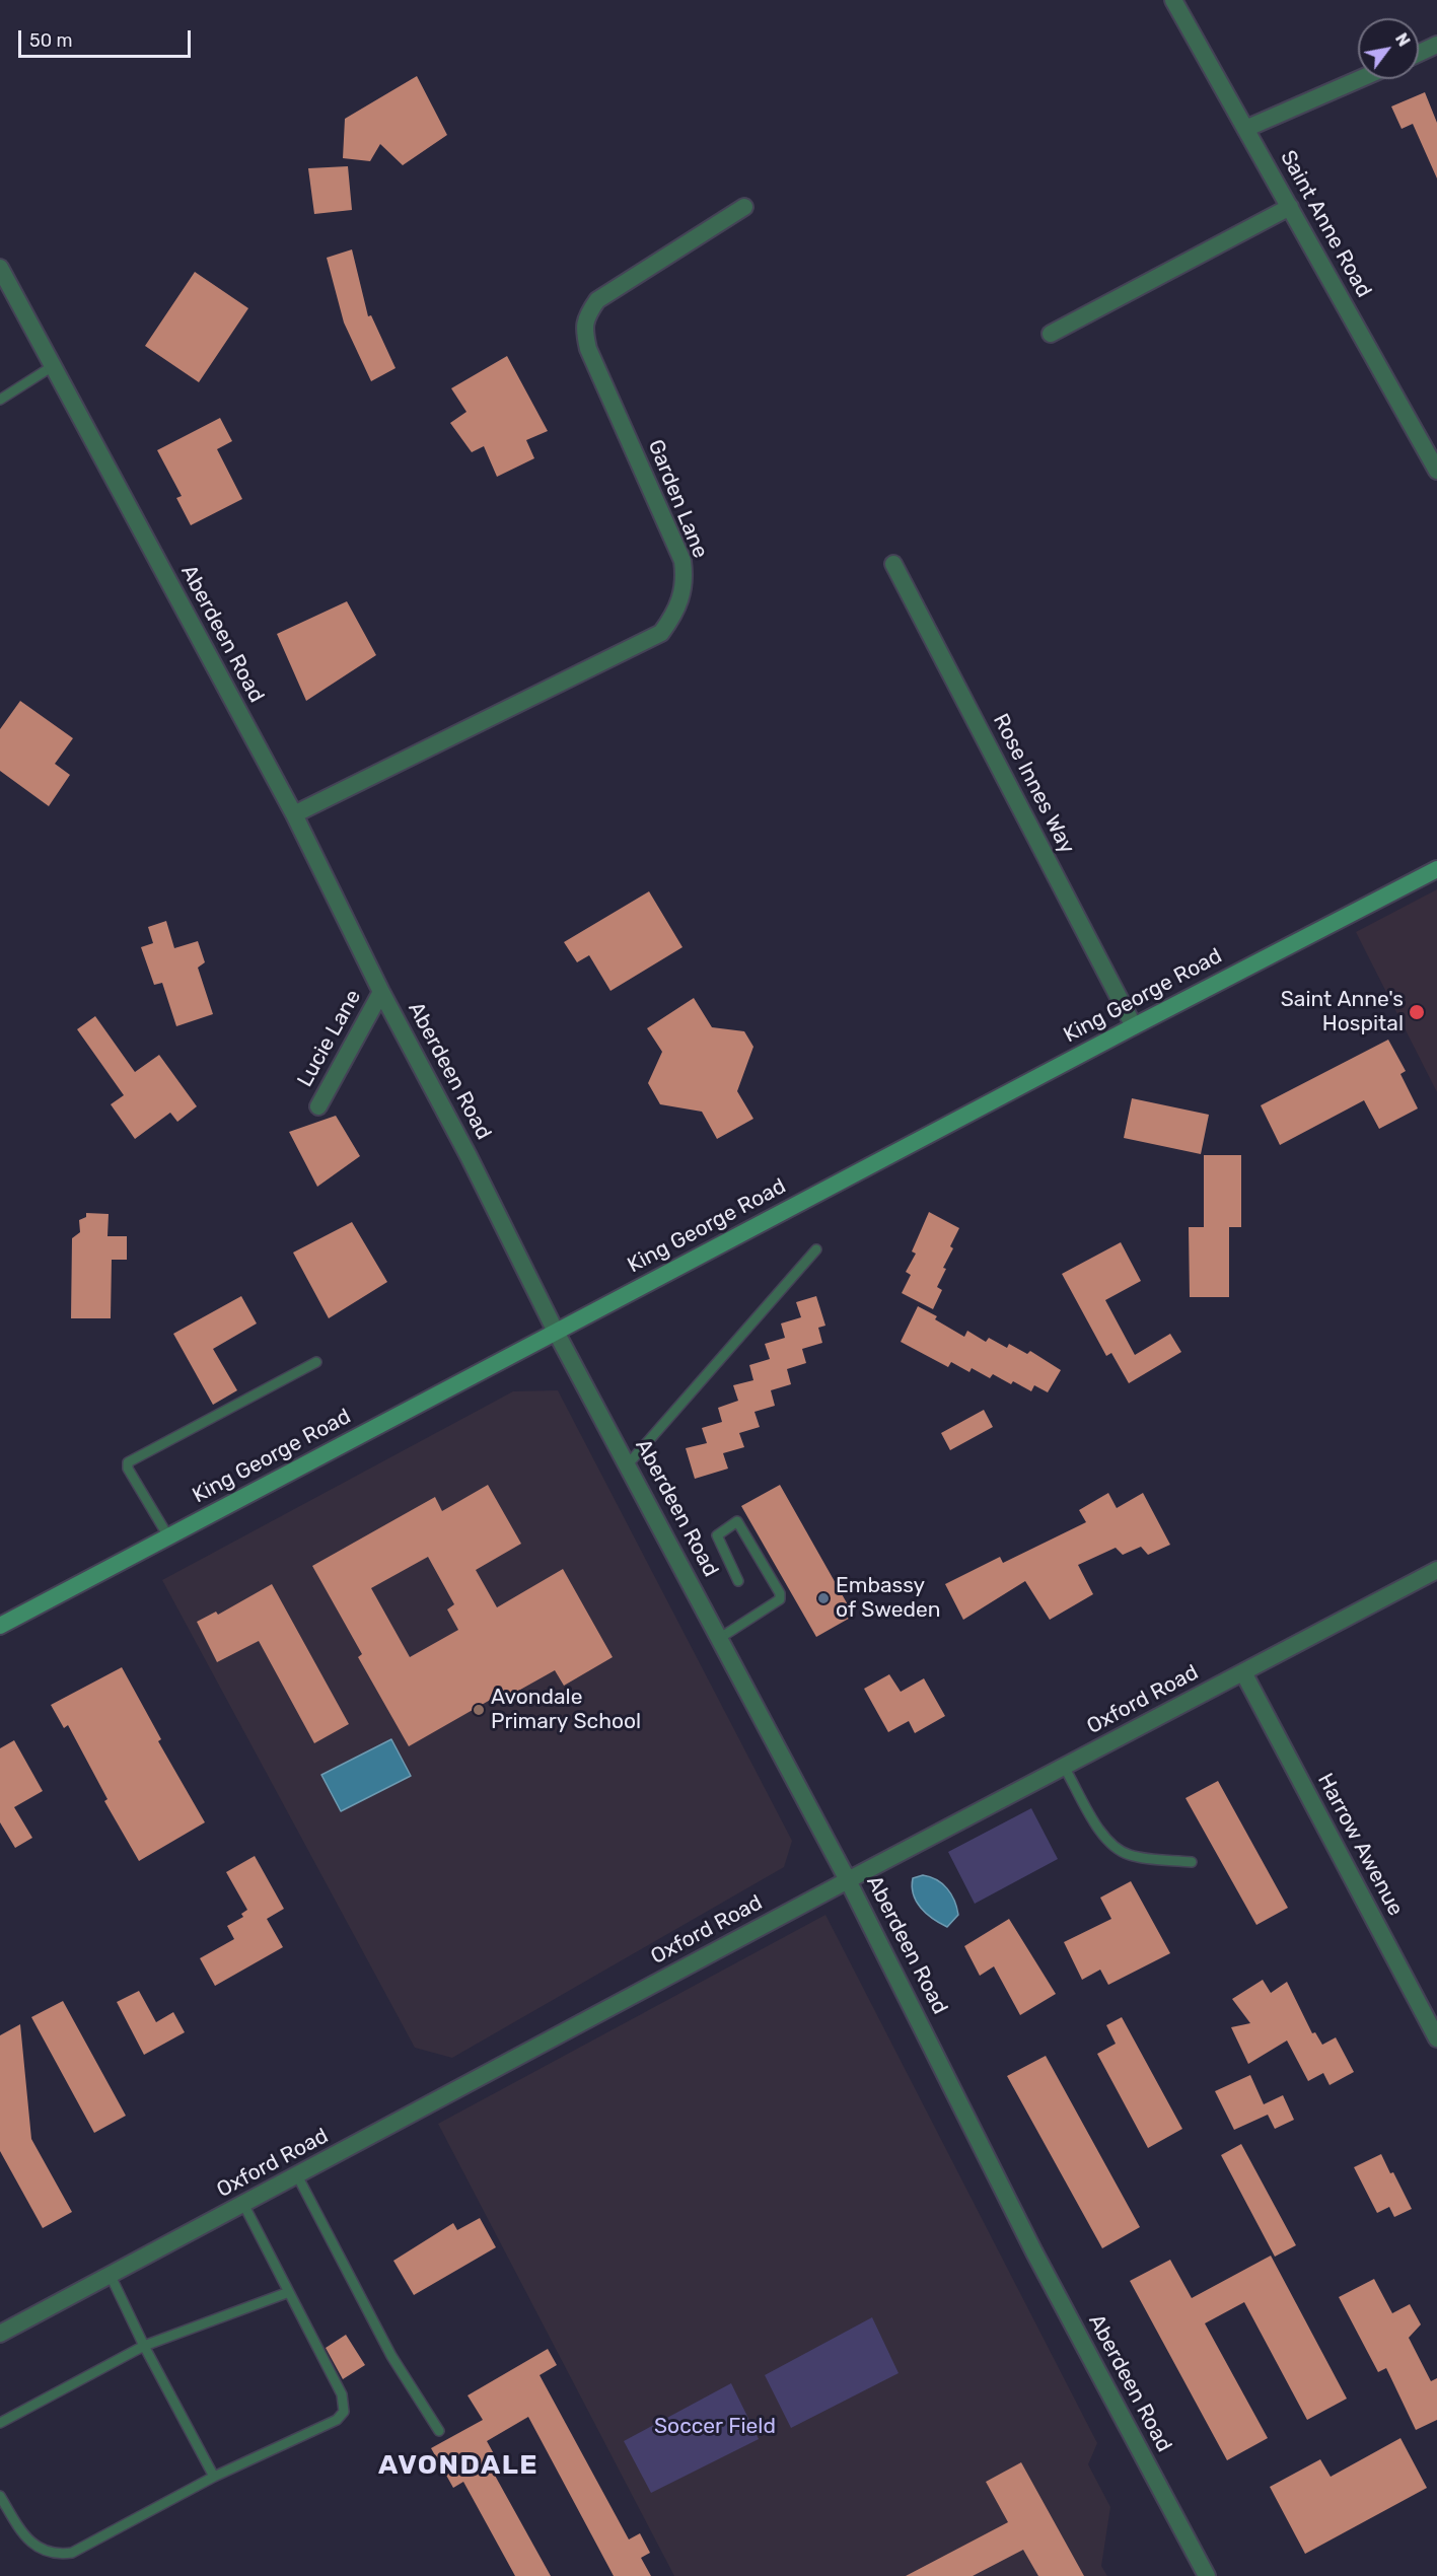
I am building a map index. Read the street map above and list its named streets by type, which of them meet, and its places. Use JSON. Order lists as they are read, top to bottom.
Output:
{
  "streets": {
    "main road": ["King George Road"],
    "street": [
      "Saint Anne Road",
      "Garden Lane",
      "Aberdeen Road",
      "Rose Innes Way",
      "Lucie Lane",
      "Oxford Road",
      "Harrow Awenue"
    ]
  },
  "crossings": [
    ["Garden Lane", "Aberdeen Road"],
    ["Aberdeen Road", "King George Road"],
    ["Aberdeen Road", "Lucie Lane"],
    ["Aberdeen Road", "Oxford Road"],
    ["Rose Innes Way", "King George Road"],
    ["Oxford Road", "Harrow Awenue"]
  ],
  "districts": ["AVONDALE"],
  "parks": ["Soccer Field"],
  "places": ["Saint Anne's Hospital", "Embassy of Sweden", "Avondale Primary School"],
  "scale_bar": "50 m",
  "north": "top right"
}
